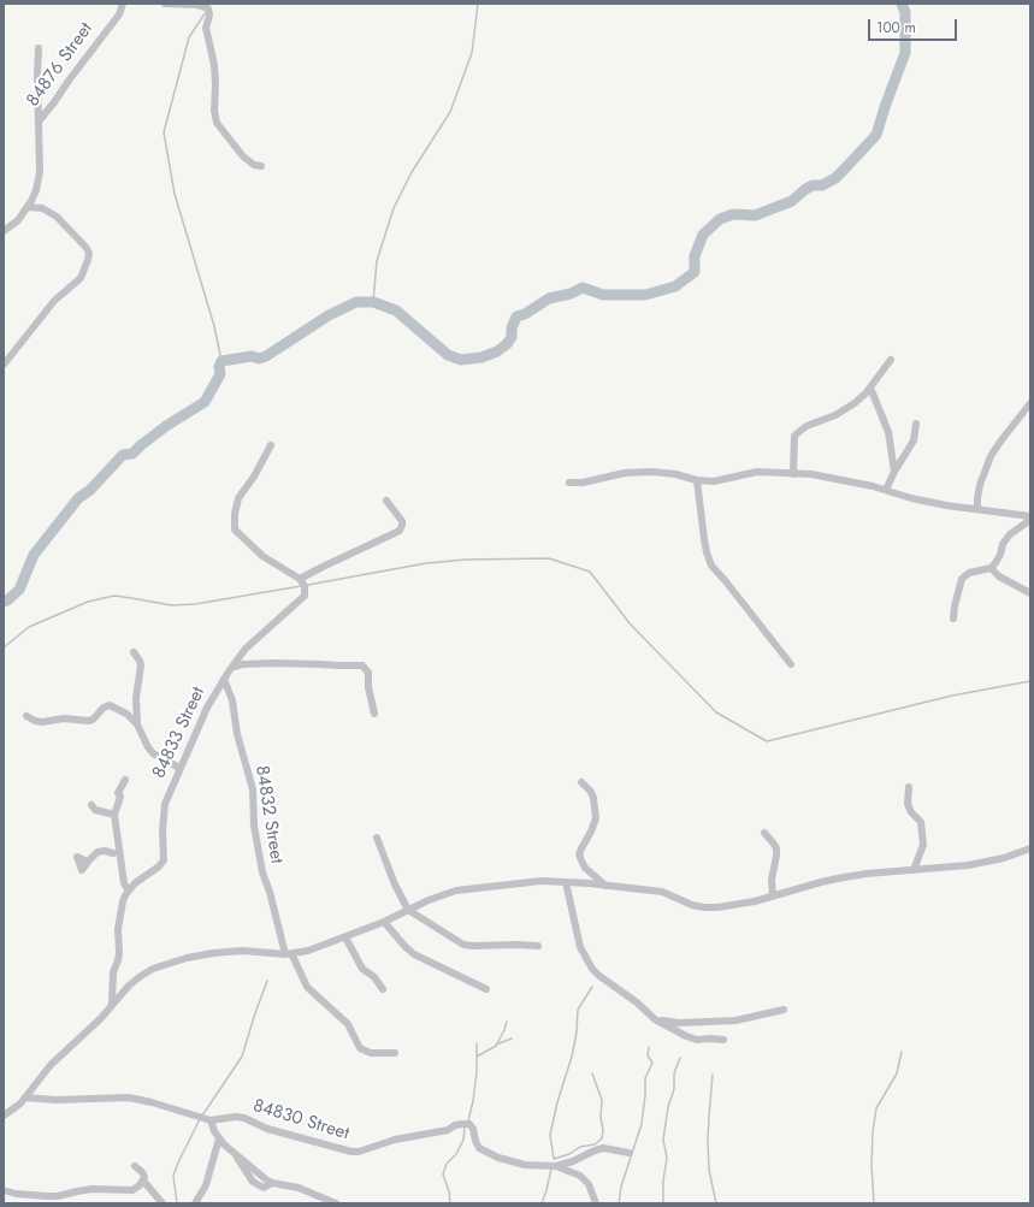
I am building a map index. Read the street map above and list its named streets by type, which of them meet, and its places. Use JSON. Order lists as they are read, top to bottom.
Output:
{
  "streets": {
    "street": [
      "84876 Street",
      "84833 Street",
      "84832 Street",
      "84830 Street"
    ]
  },
  "crossings": [
    ["84833 Street", "84832 Street"]
  ],
  "scale_bar": "100 m"
}
